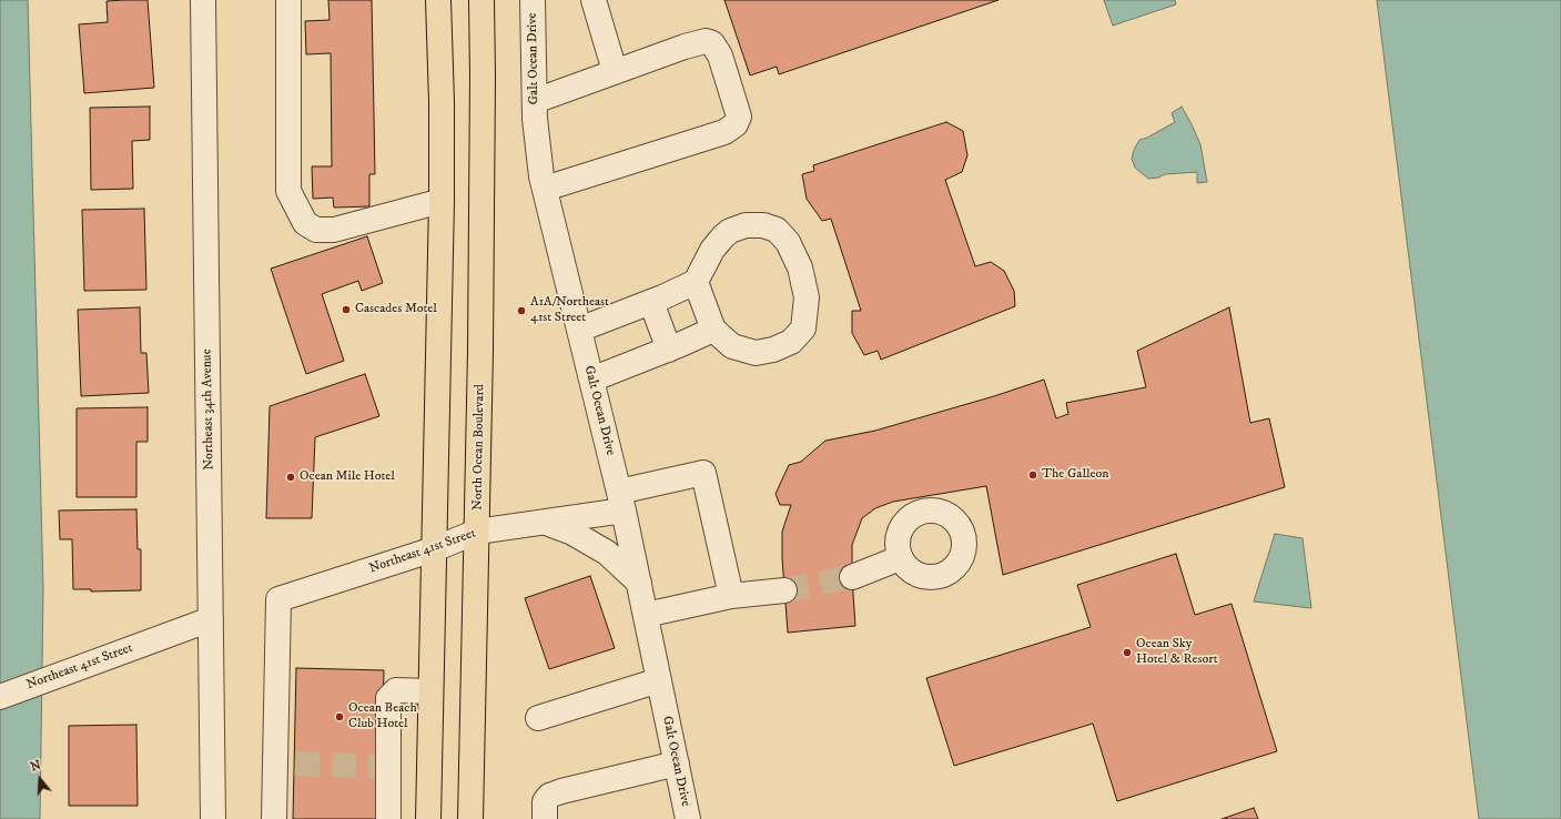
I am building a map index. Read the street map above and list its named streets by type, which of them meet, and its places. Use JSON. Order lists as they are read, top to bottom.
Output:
{
  "streets": {
    "main road": ["North Ocean Boulevard"],
    "street": ["Galt Ocean Drive", "Northeast 34th Avenue", "Northeast 41st Street"]
  },
  "crossings": [
    ["Galt Ocean Drive", "Northeast 41st Street"],
    ["Northeast 34th Avenue", "Northeast 41st Street"],
    ["North Ocean Boulevard", "Northeast 41st Street"]
  ],
  "places": [
    "Cascades Motel",
    "A1A/Northeast 41st Street",
    "The Galleon",
    "Ocean Mile Hotel",
    "Ocean Sky Hotel & Resort",
    "Ocean Beach Club Hotel"
  ],
  "north": "top"
}
